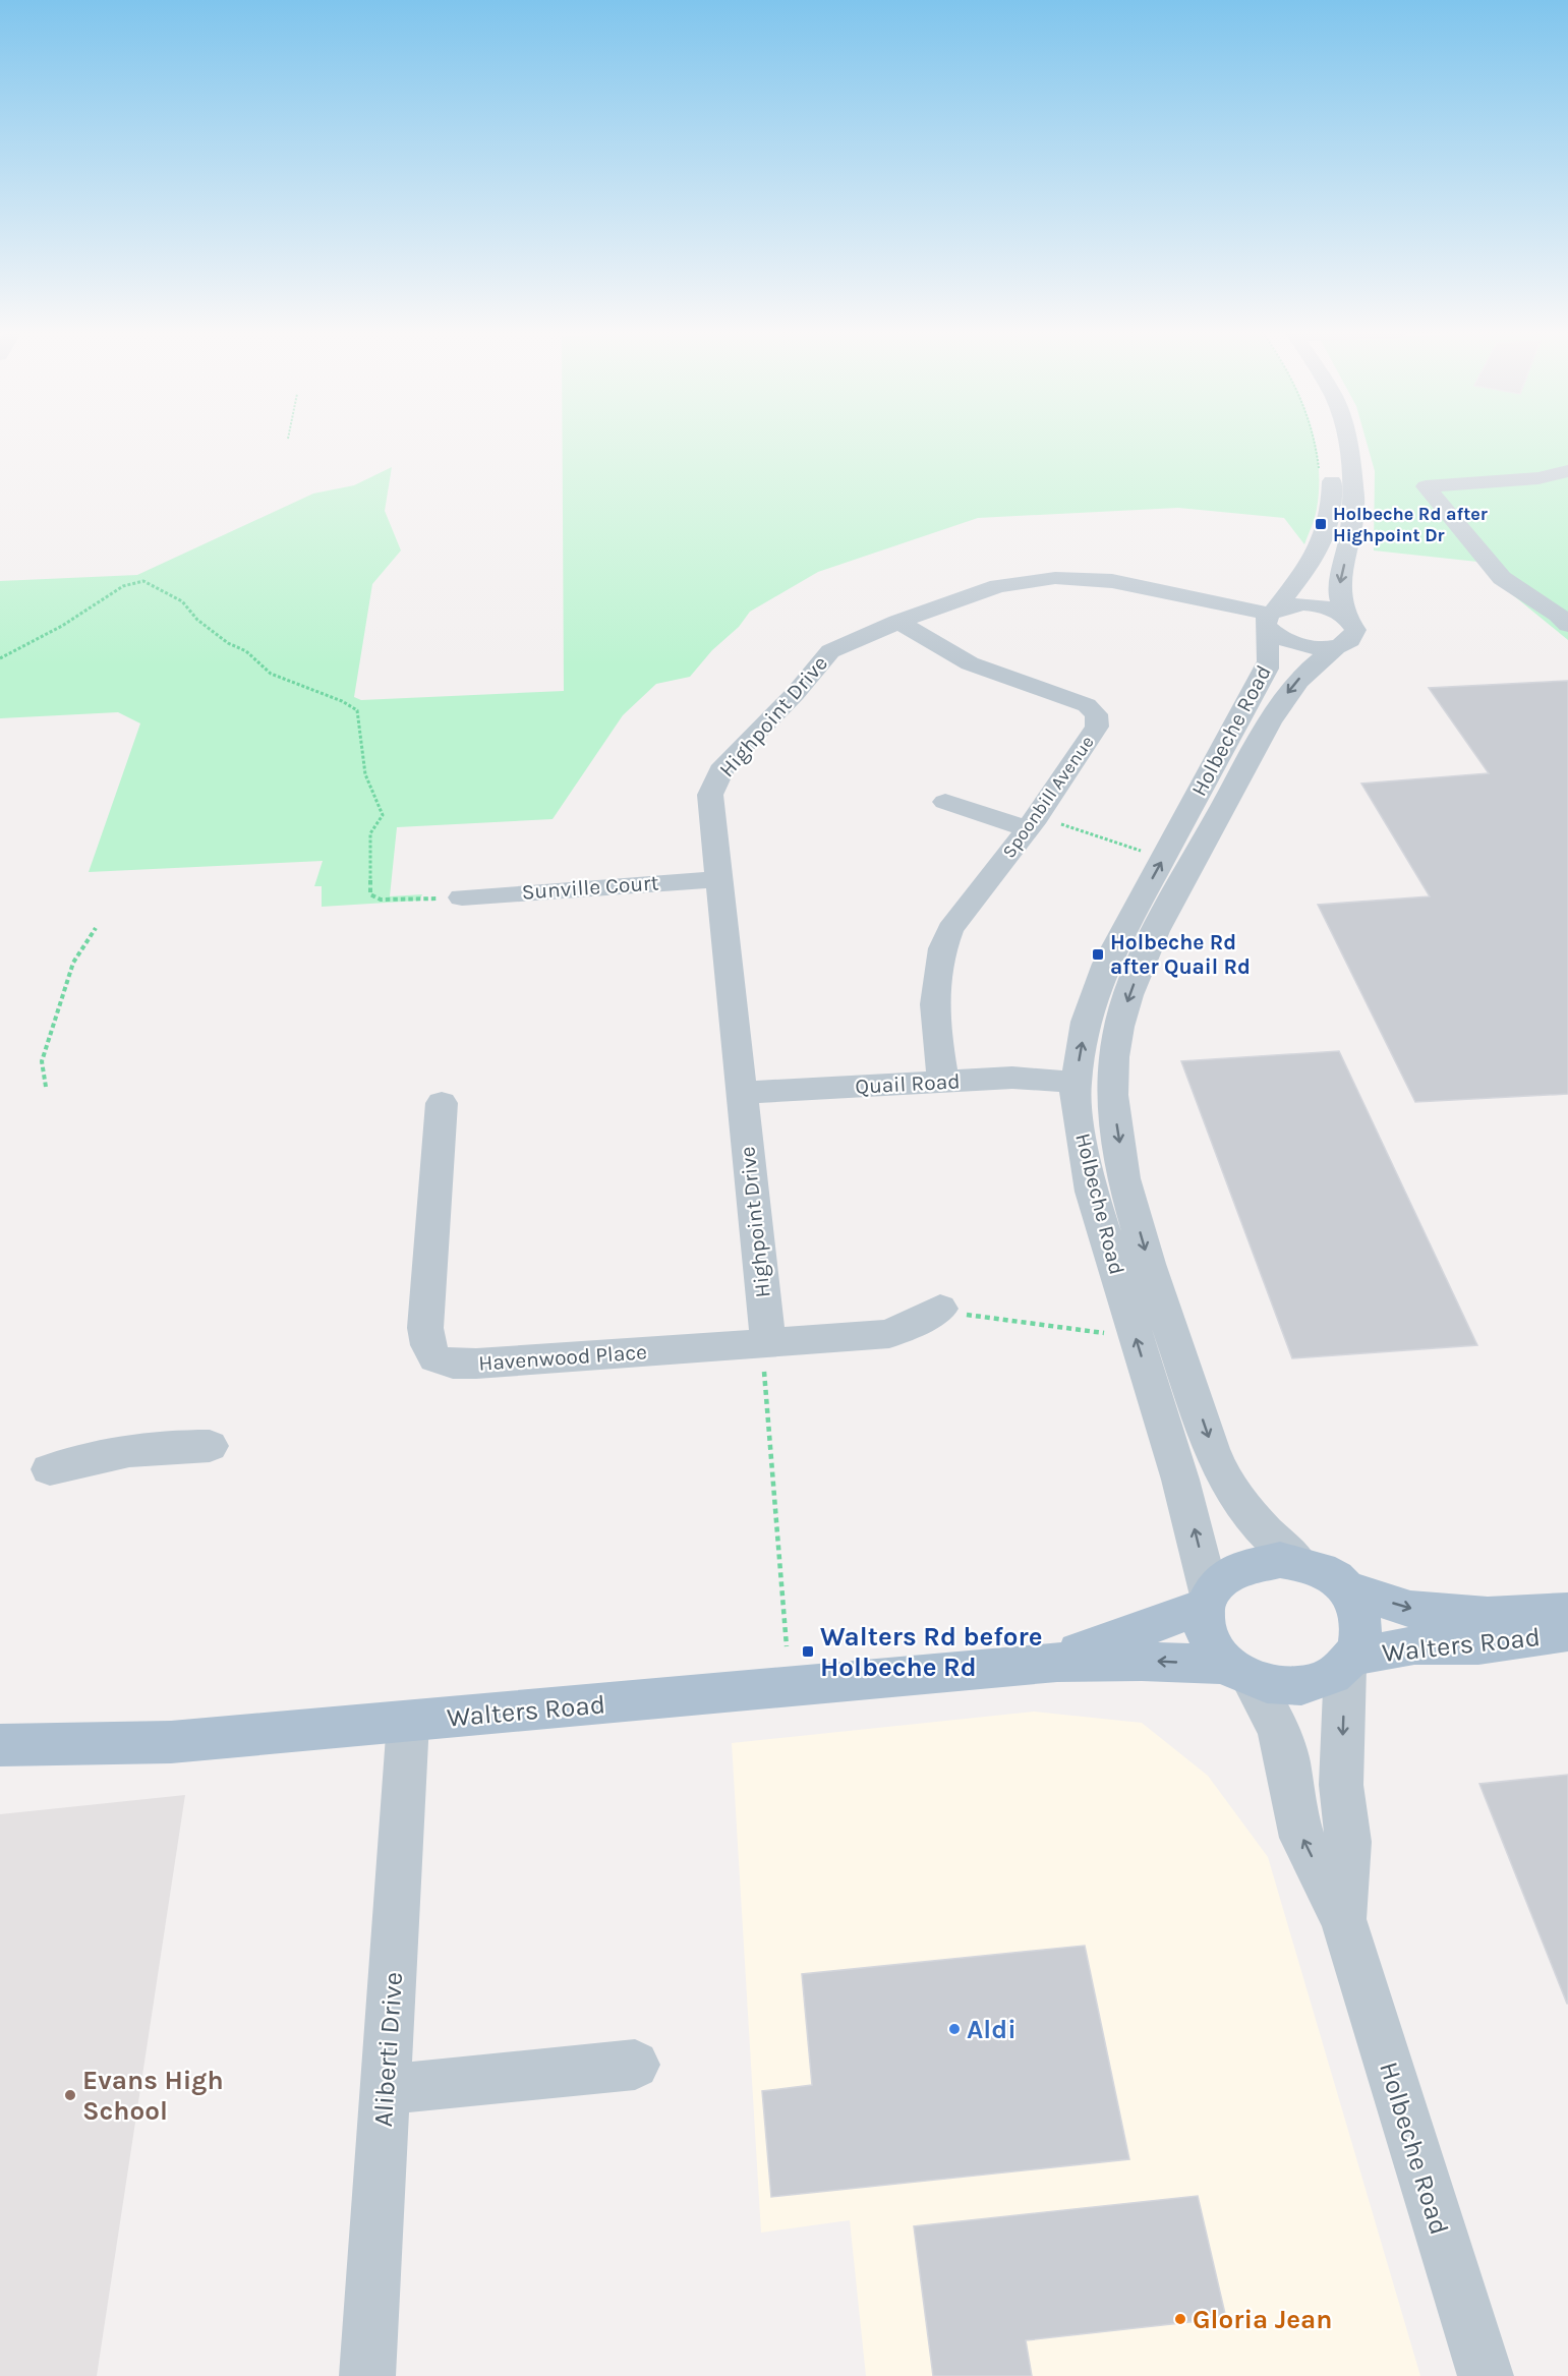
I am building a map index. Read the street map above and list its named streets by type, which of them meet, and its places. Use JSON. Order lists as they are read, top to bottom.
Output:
{
  "streets": {
    "main road": ["Walters Road"],
    "street": [
      "Highpoint Drive",
      "Holbeche Road",
      "Spoonbill Avenue",
      "Sunville Court",
      "Quail Road",
      "Havenwood Place",
      "Aliberti Drive"
    ]
  },
  "crossings": [
    ["Highpoint Drive", "Holbeche Road"],
    ["Highpoint Drive", "Spoonbill Avenue"],
    ["Highpoint Drive", "Sunville Court"],
    ["Highpoint Drive", "Quail Road"],
    ["Highpoint Drive", "Havenwood Place"],
    ["Holbeche Road", "Quail Road"],
    ["Holbeche Road", "Walters Road"],
    ["Spoonbill Avenue", "Quail Road"],
    ["Walters Road", "Aliberti Drive"]
  ],
  "places": {
    "transit": ["Holbeche Rd after Highpoint Dr", "Holbeche Rd after Quail Rd", "Walters Rd before Holbeche Rd"],
    "other": ["Aldi", "Evans High School", "Gloria Jean"]
  }
}
